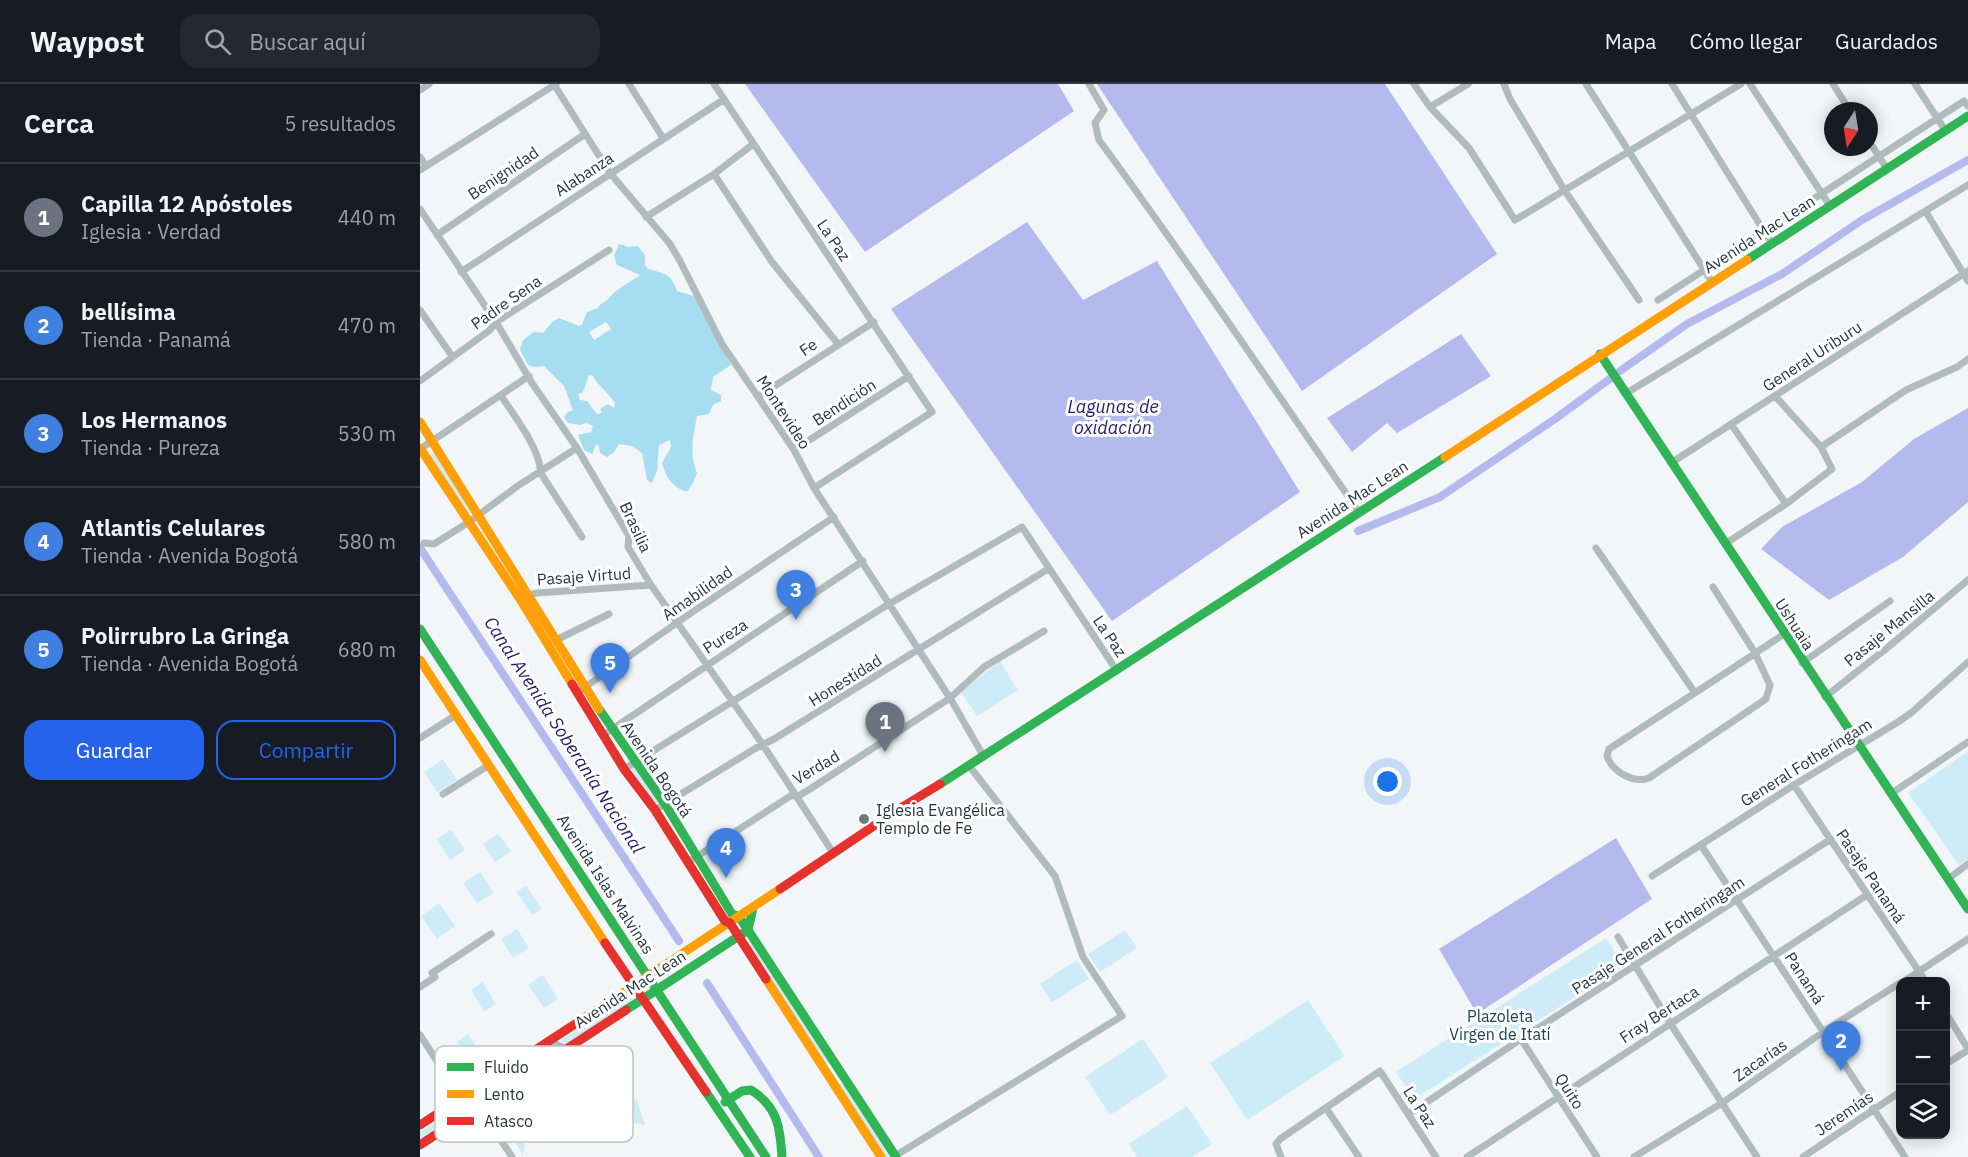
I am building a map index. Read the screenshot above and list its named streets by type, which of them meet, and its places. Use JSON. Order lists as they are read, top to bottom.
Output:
{
  "streets": {
    "main road": [
      "Avenida Mac Lean",
      "Ushuaia",
      "Avenida Bogotá",
      "Avenida Islas Malvinas"
    ],
    "street": [
      "Benignidad",
      "Alabanza",
      "La Paz",
      "Padre Sena",
      "Fe",
      "General Uriburu",
      "Bendición",
      "Montevideo",
      "Brasilia",
      "Pasaje Virtud",
      "Amabilidad",
      "Pasaje Mansilla",
      "Pureza",
      "Honestidad",
      "General Fotheringam",
      "Verdad",
      "Pasaje Panamá",
      "Pasaje General Fotheringam",
      "Panamá",
      "Fray Bertaca",
      "Zacarías",
      "Quito",
      "Jeremías"
    ]
  },
  "crossings": [
    ["Benignidad", "Montevideo"],
    ["Benignidad", "Brasilia"],
    ["Alabanza", "La Paz"],
    ["Alabanza", "Montevideo"],
    ["Alabanza", "Brasilia"],
    ["Avenida Mac Lean", "La Paz"],
    ["Avenida Mac Lean", "Montevideo"],
    ["Avenida Mac Lean", "Brasilia"],
    ["Avenida Mac Lean", "Ushuaia"],
    ["Avenida Mac Lean", "Avenida Bogotá"],
    ["Avenida Mac Lean", "Avenida Islas Malvinas"],
    ["La Paz", "Fe"],
    ["La Paz", "Bendición"],
    ["La Paz", "Montevideo"],
    ["La Paz", "Honestidad"],
    ["La Paz", "Pasaje General Fotheringam"],
    ["Padre Sena", "Brasilia"],
    ["Fe", "Montevideo"],
    ["General Uriburu", "Ushuaia"],
    ["Bendición", "Montevideo"],
    ["Montevideo", "Amabilidad"],
    ["Montevideo", "Pureza"],
    ["Montevideo", "Honestidad"],
    ["Montevideo", "Verdad"],
    ["Brasilia", "Pasaje Virtud"],
    ["Brasilia", "Amabilidad"],
    ["Brasilia", "Pureza"],
    ["Brasilia", "Honestidad"],
    ["Brasilia", "Verdad"],
    ["Pasaje Virtud", "Avenida Bogotá"],
    ["Amabilidad", "Avenida Bogotá"],
    ["Ushuaia", "Pasaje Mansilla"],
    ["Ushuaia", "General Fotheringam"],
    ["Pureza", "Avenida Bogotá"],
    ["Honestidad", "Avenida Bogotá"],
    ["General Fotheringam", "Pasaje Panamá"],
    ["General Fotheringam", "Panamá"],
    ["Verdad", "Avenida Bogotá"],
    ["Pasaje Panamá", "Pasaje General Fotheringam"],
    ["Pasaje Panamá", "Fray Bertaca"],
    ["Pasaje Panamá", "Zacarías"],
    ["Pasaje General Fotheringam", "Panamá"],
    ["Pasaje General Fotheringam", "Quito"],
    ["Panamá", "Fray Bertaca"],
    ["Panamá", "Zacarías"],
    ["Panamá", "Jeremías"],
    ["Fray Bertaca", "Quito"]
  ],
  "water": ["Lagunas de oxidación", "Canal Avenida Soberanía Nacional"],
  "parks": ["Plazoleta Virgen de Itatí"],
  "places": ["Iglesia Evangélica Templo de Fe"],
  "legend": ["Fluido", "Lento", "Atasco"],
  "north": "bottom",
  "page": {
    "header": "Waypost",
    "search": "Buscar aquí",
    "nav": ["Mapa", "Cómo llegar", "Guardados"],
    "heading": ["Cerca", "5 resultados"],
    "list": [
      {
        "mark": "1",
        "name": "Capilla 12 Apóstoles",
        "note": "Iglesia · Verdad",
        "value": "440 m"
      },
      {
        "mark": "2",
        "name": "bellísima",
        "note": "Tienda · Panamá",
        "value": "470 m"
      },
      {
        "mark": "3",
        "name": "Los Hermanos",
        "note": "Tienda · Pureza",
        "value": "530 m"
      },
      {
        "mark": "4",
        "name": "Atlantis Celulares",
        "note": "Tienda · Avenida Bogotá",
        "value": "580 m"
      },
      {
        "mark": "5",
        "name": "Polirrubro La Gringa",
        "note": "Tienda · Avenida Bogotá",
        "value": "680 m"
      }
    ],
    "pins": [
      "3",
      "5",
      "1",
      "4",
      "2"
    ],
    "buttons": ["Guardar", "Compartir"],
    "map_buttons": ["+", "−"]
  }
}
